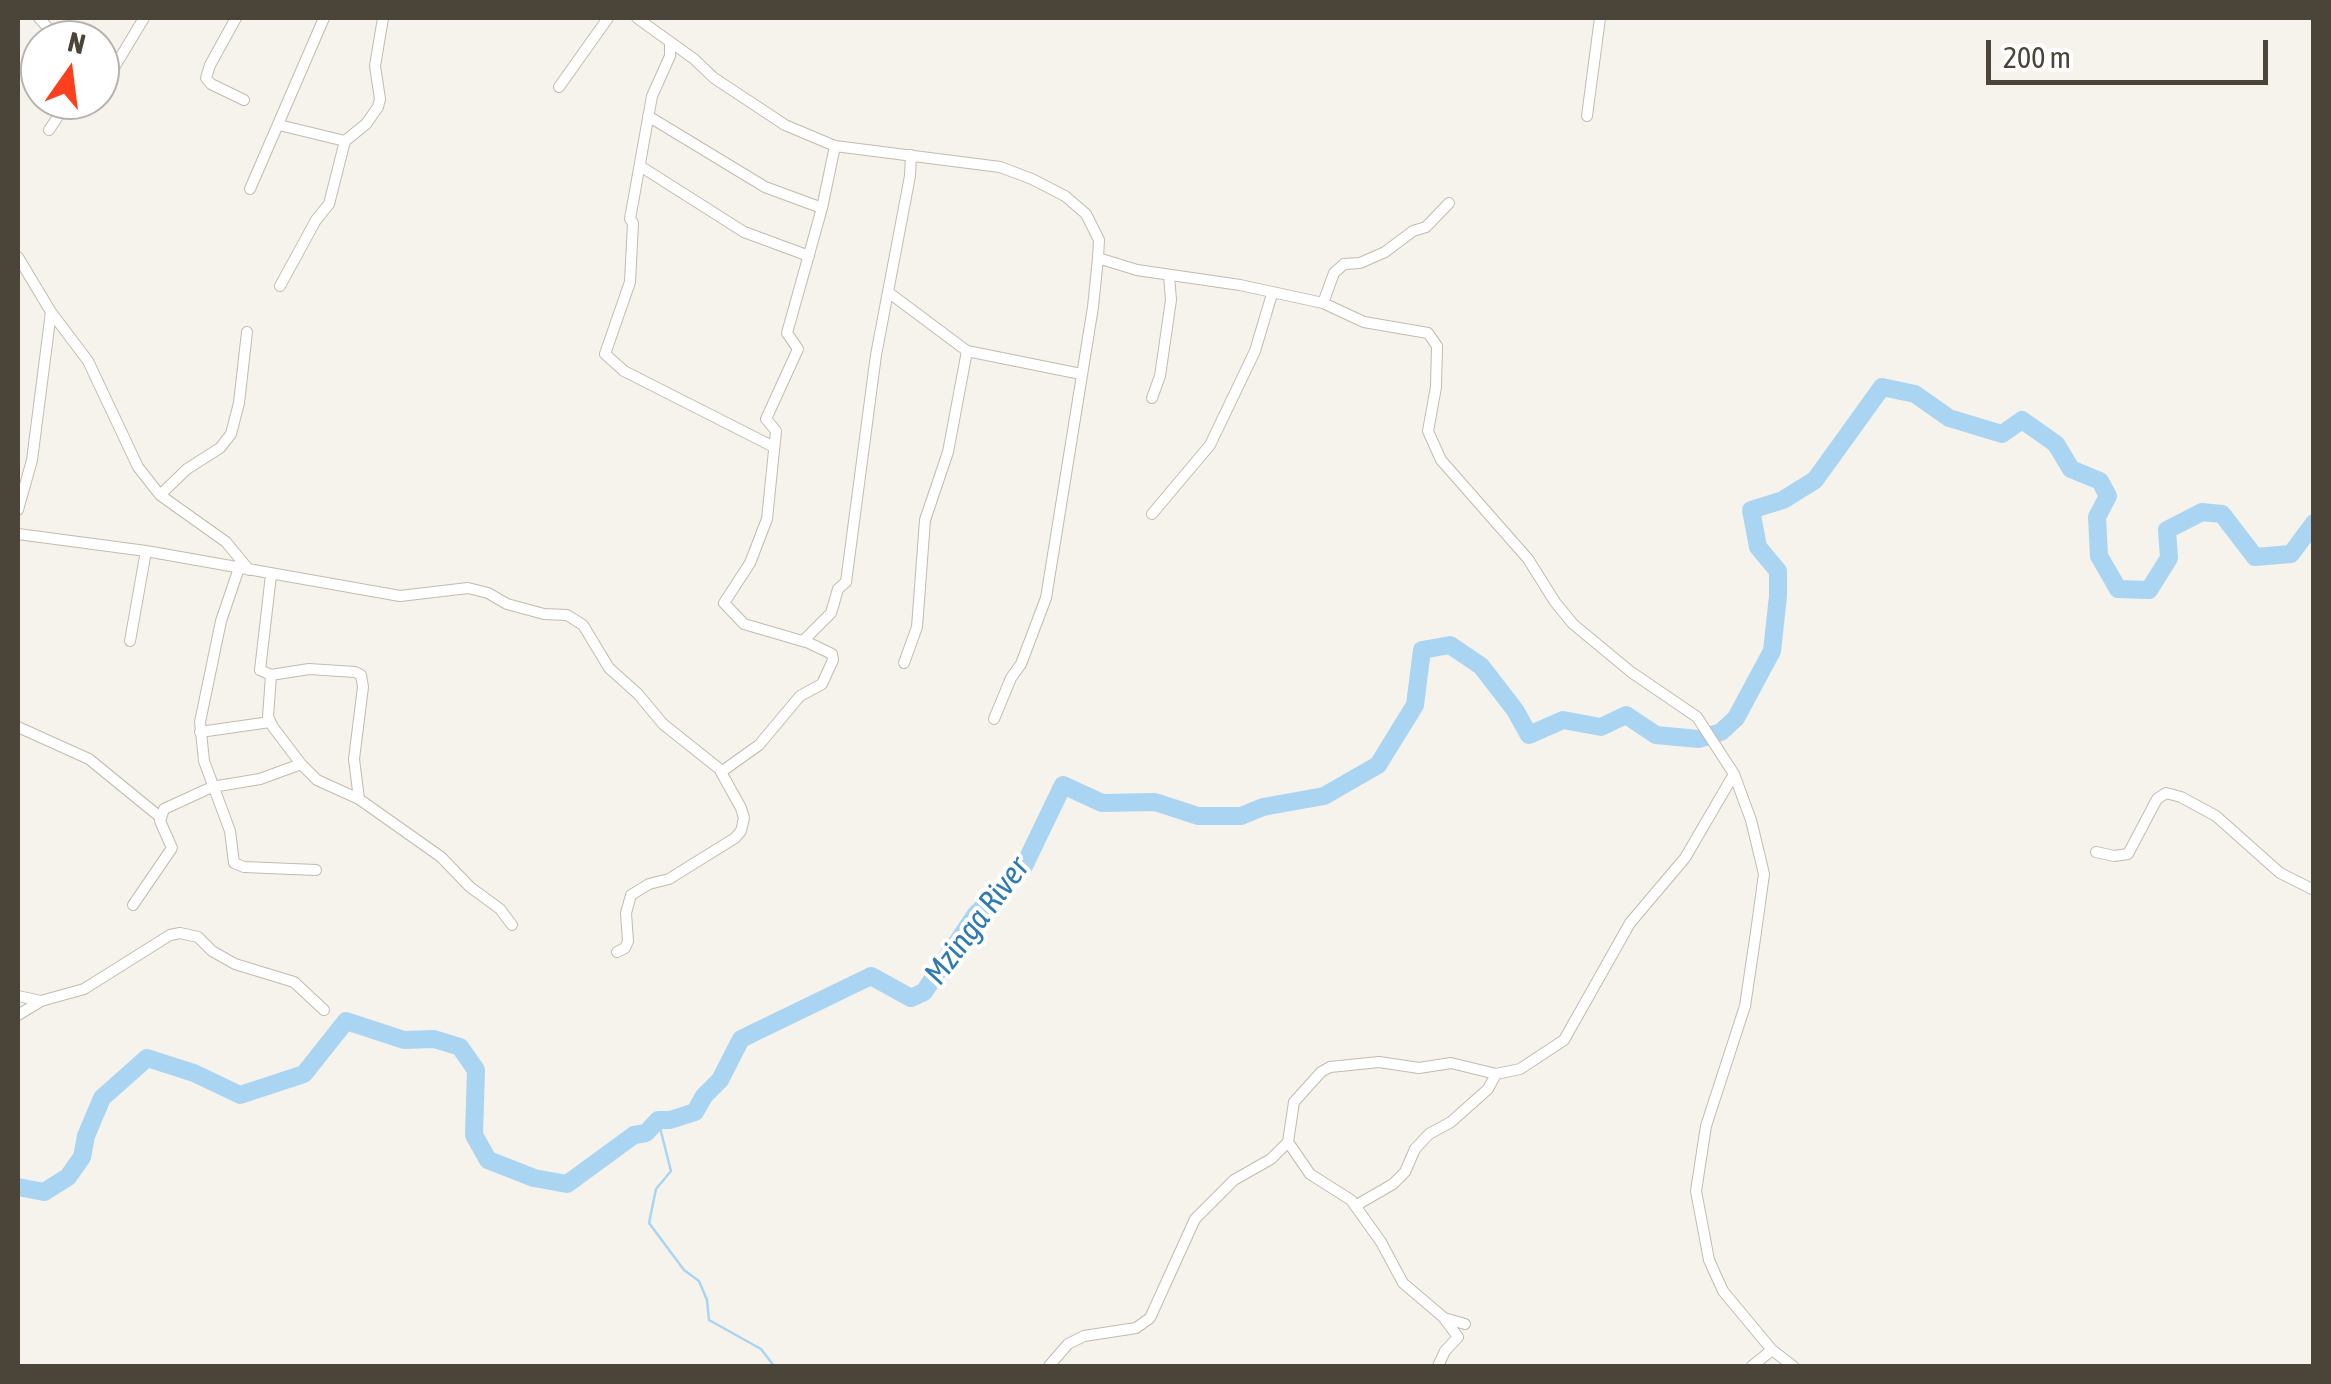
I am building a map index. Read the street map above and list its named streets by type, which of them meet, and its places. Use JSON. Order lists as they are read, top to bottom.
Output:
{
  "water": ["Mzinga River"],
  "scale_bar": "200 m",
  "north": "top"
}
